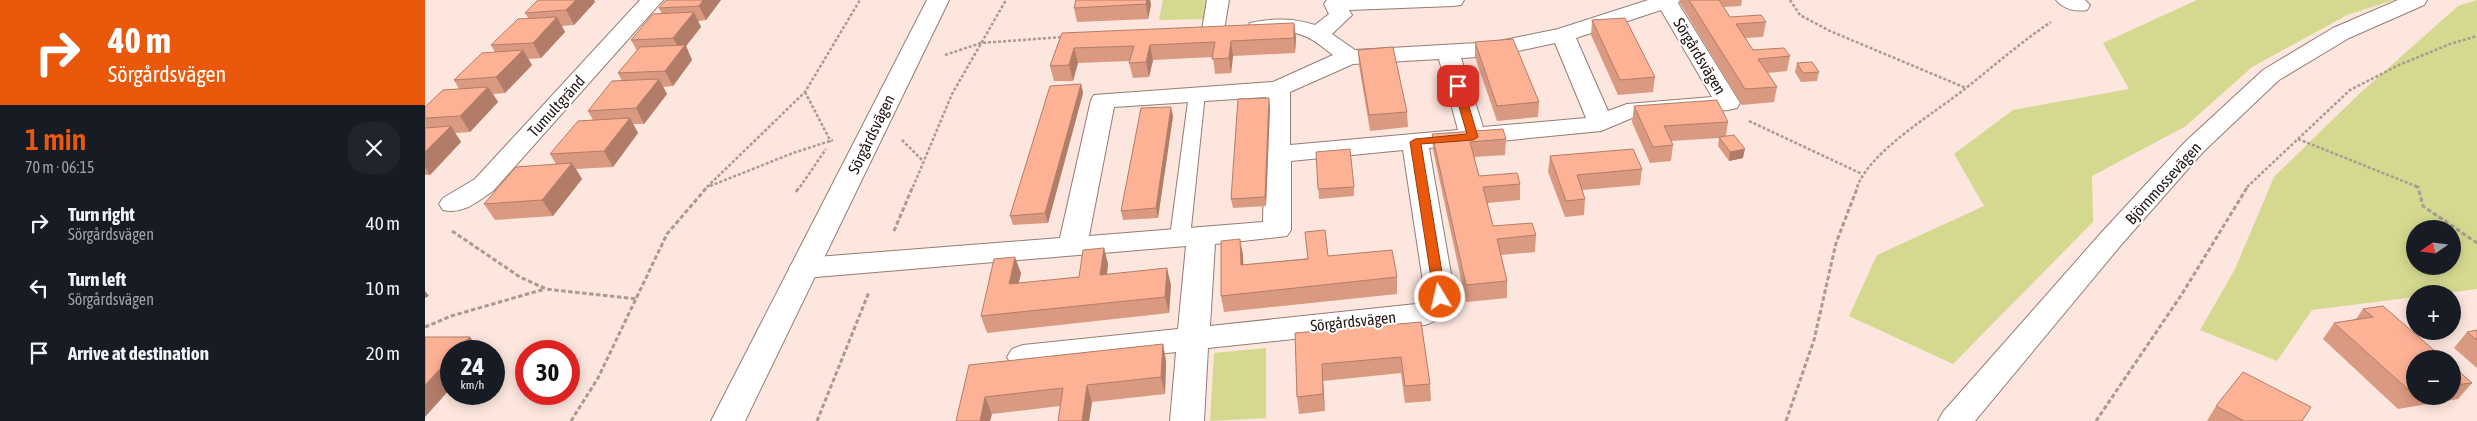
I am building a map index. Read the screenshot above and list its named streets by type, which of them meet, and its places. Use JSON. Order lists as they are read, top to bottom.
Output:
{
  "streets": {
    "street": ["Sörgårdsvägen", "Tumultgränd", "Björnmossevägen"]
  },
  "north": "left",
  "page": {
    "turn": ["40 m", "Sörgårdsvägen"],
    "heading": ["1 min", "70 m · 06:15"],
    "list": [
      {
        "name": "Turn right",
        "note": "Sörgårdsvägen",
        "value": "40 m"
      },
      {
        "name": "Turn left",
        "note": "Sörgårdsvägen",
        "value": "10 m"
      },
      {
        "name": "Arrive at destination",
        "value": "20 m"
      }
    ],
    "map_buttons": ["+", "−"],
    "speed": "24 km/h",
    "limit": "30"
  }
}
